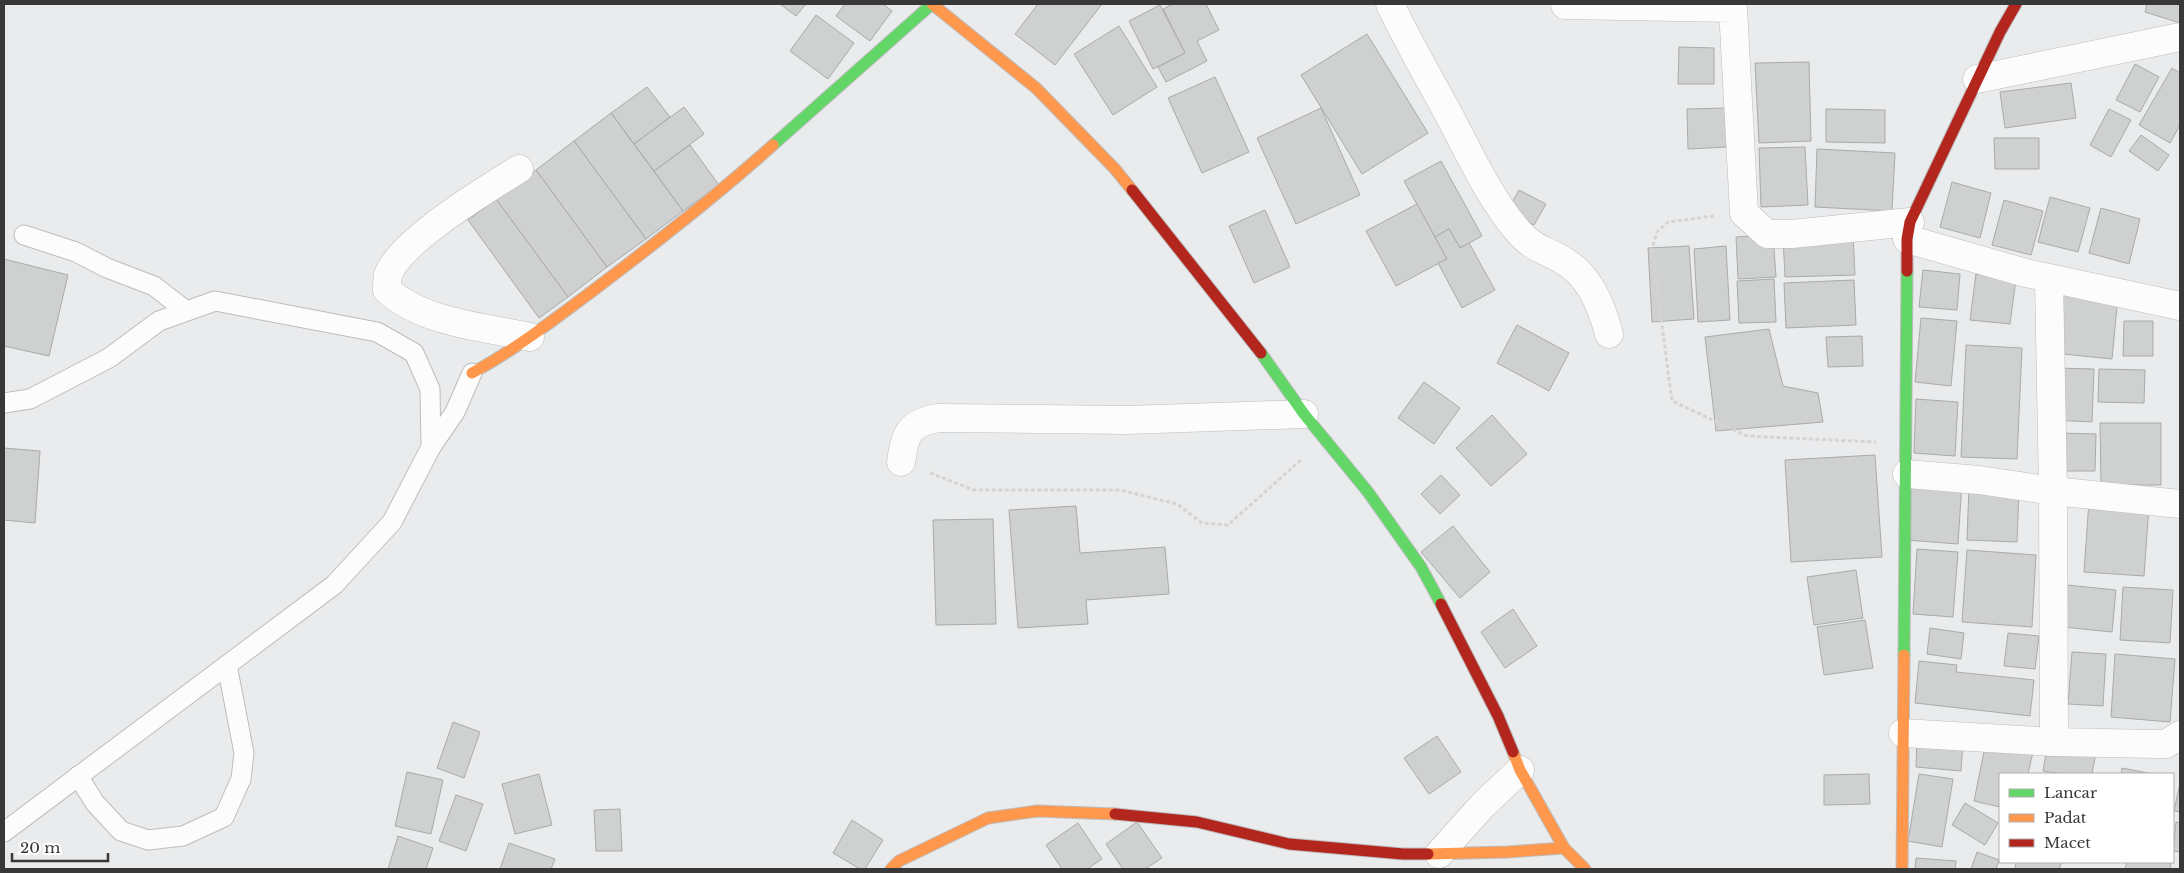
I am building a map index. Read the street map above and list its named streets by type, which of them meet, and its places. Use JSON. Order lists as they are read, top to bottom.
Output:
{
  "legend": ["Lancar", "Padat", "Macet"],
  "scale_bar": "20 m"
}
